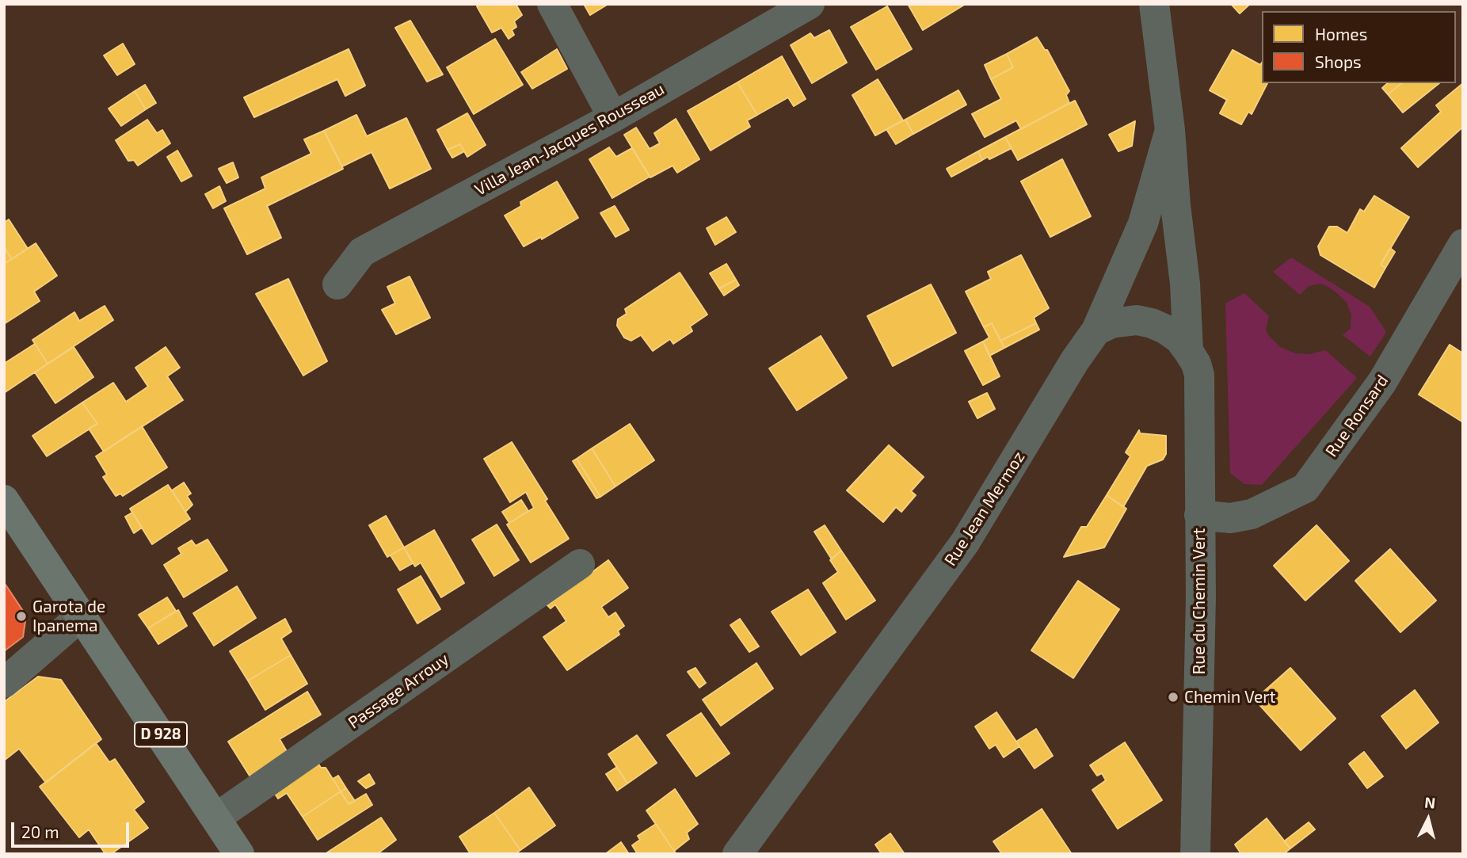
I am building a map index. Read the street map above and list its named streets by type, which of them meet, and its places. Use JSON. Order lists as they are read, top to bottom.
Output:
{
  "streets": {
    "main road": ["D 928"],
    "street": [
      "Villa Jean-Jacques Rousseau",
      "Rue Ronsard",
      "Rue Jean Mermoz",
      "Rue du Chemin Vert",
      "Passage Arrouy"
    ]
  },
  "crossings": [
    ["Rue Ronsard", "Rue du Chemin Vert"],
    ["Rue Jean Mermoz", "Rue du Chemin Vert"],
    ["Passage Arrouy", "D 928"]
  ],
  "places": ["Garota de Ipanema", "Chemin Vert"],
  "legend": ["Homes", "Shops"],
  "scale_bar": "20 m",
  "north": "top"
}
